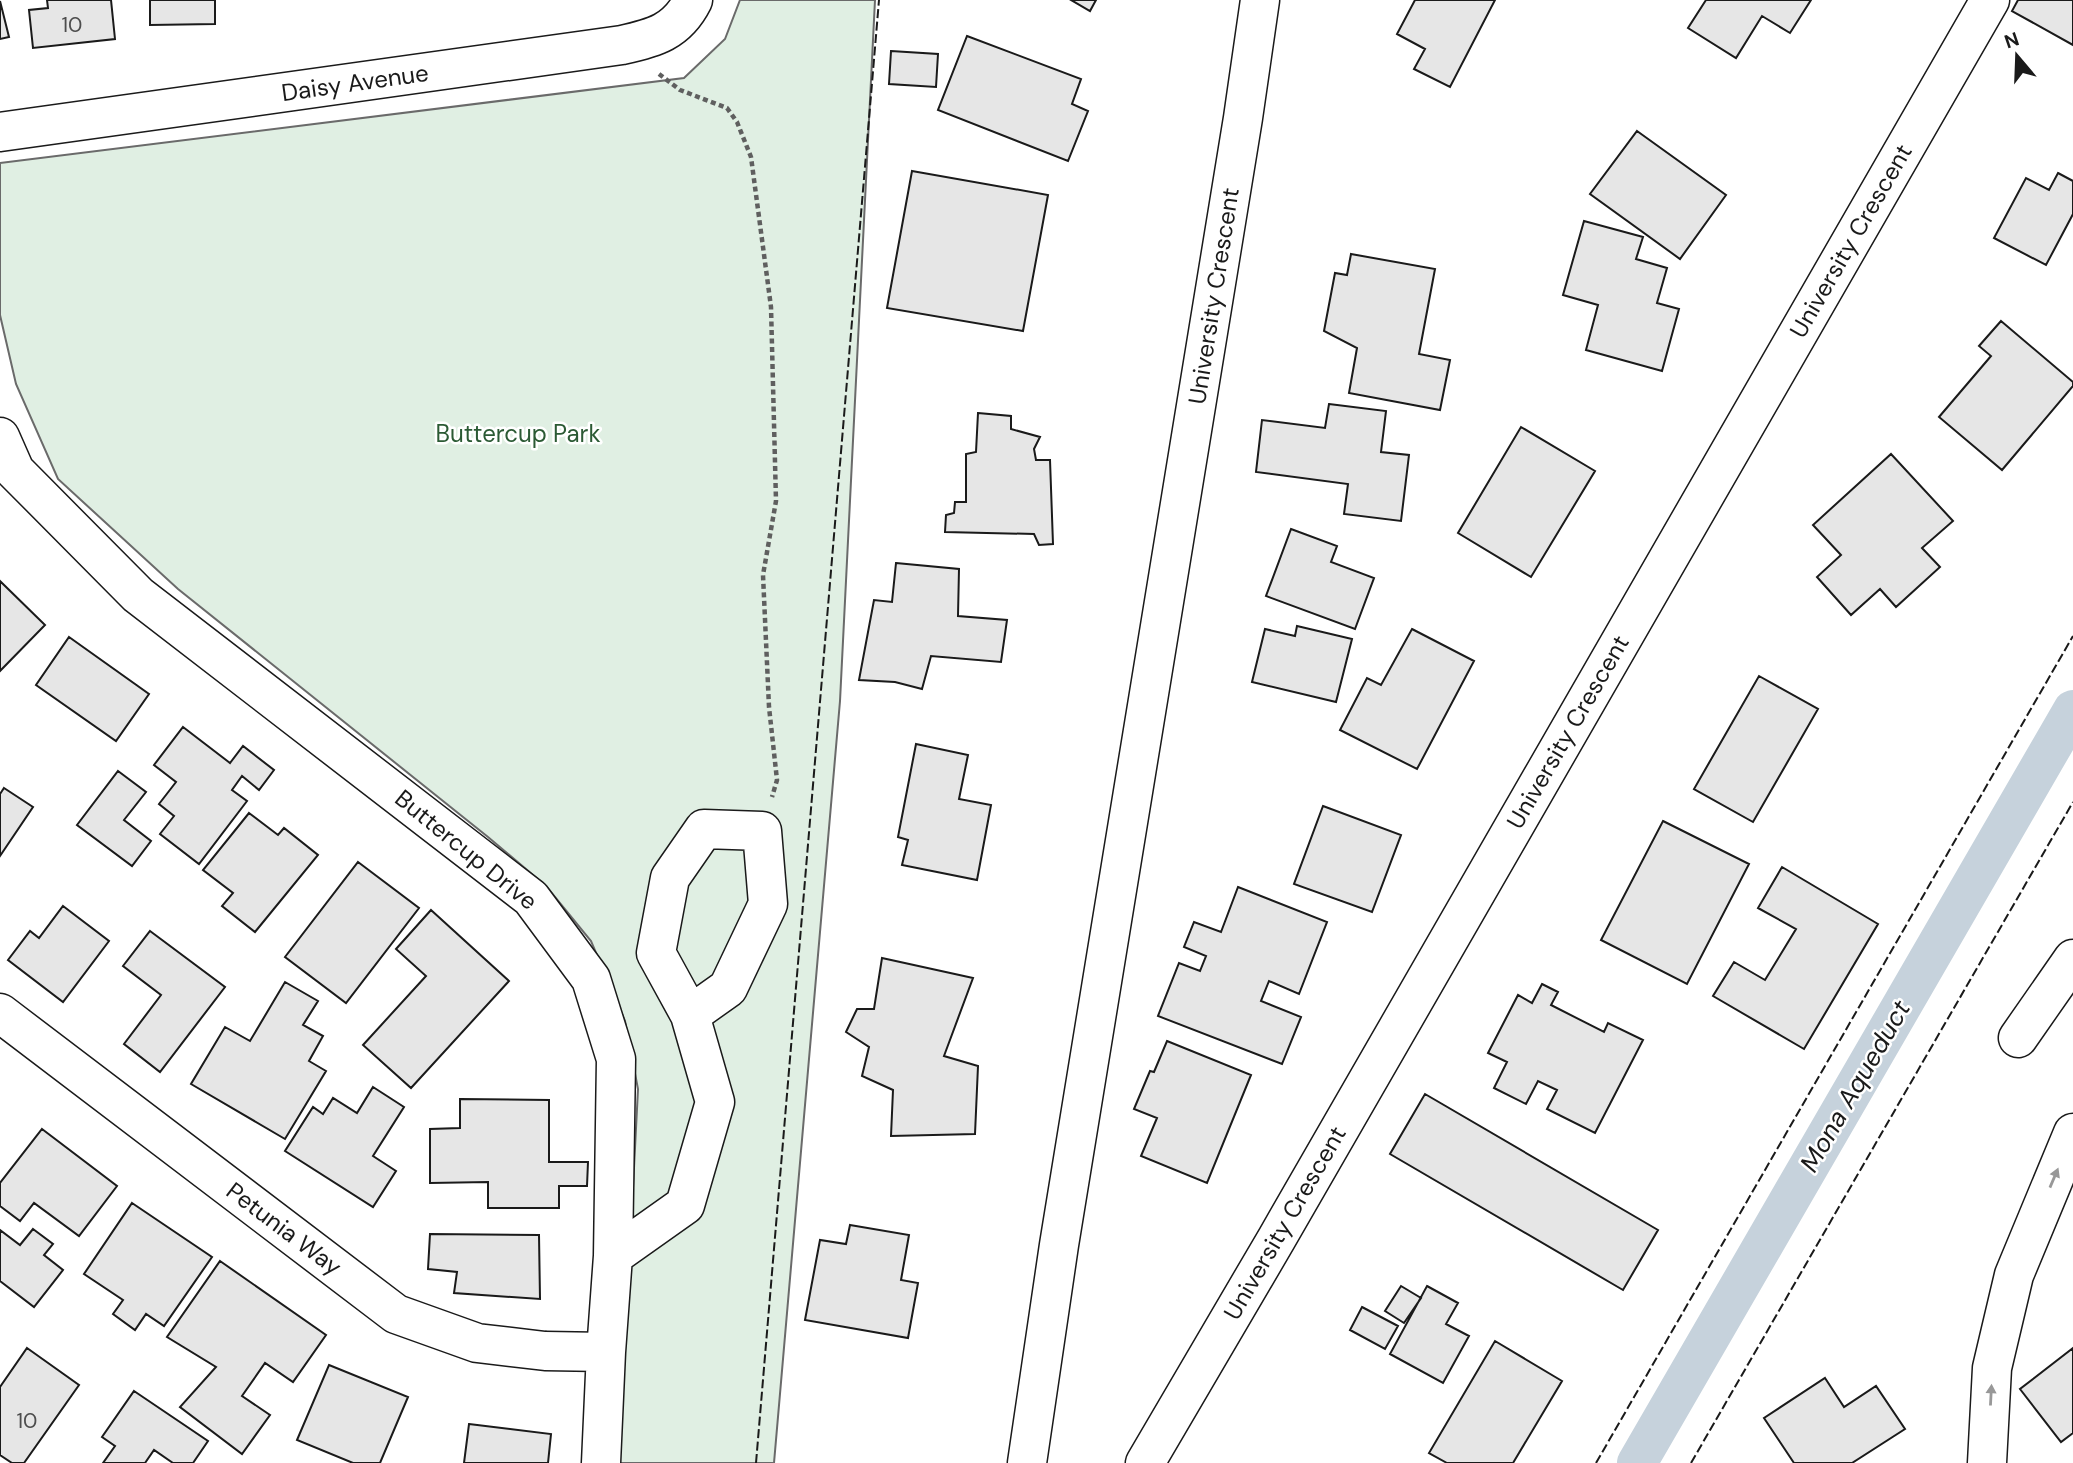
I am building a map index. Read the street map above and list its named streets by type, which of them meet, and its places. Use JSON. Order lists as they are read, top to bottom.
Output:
{
  "streets": {
    "street": [
      "Daisy Avenue",
      "University Crescent",
      "Buttercup Drive",
      "Petunia Way"
    ]
  },
  "crossings": [
    ["Buttercup Drive", "Petunia Way"]
  ],
  "water": ["Mona Aqueduct"],
  "parks": ["Buttercup Park"],
  "house_numbers": ["10", "10"],
  "north": "top"
}
